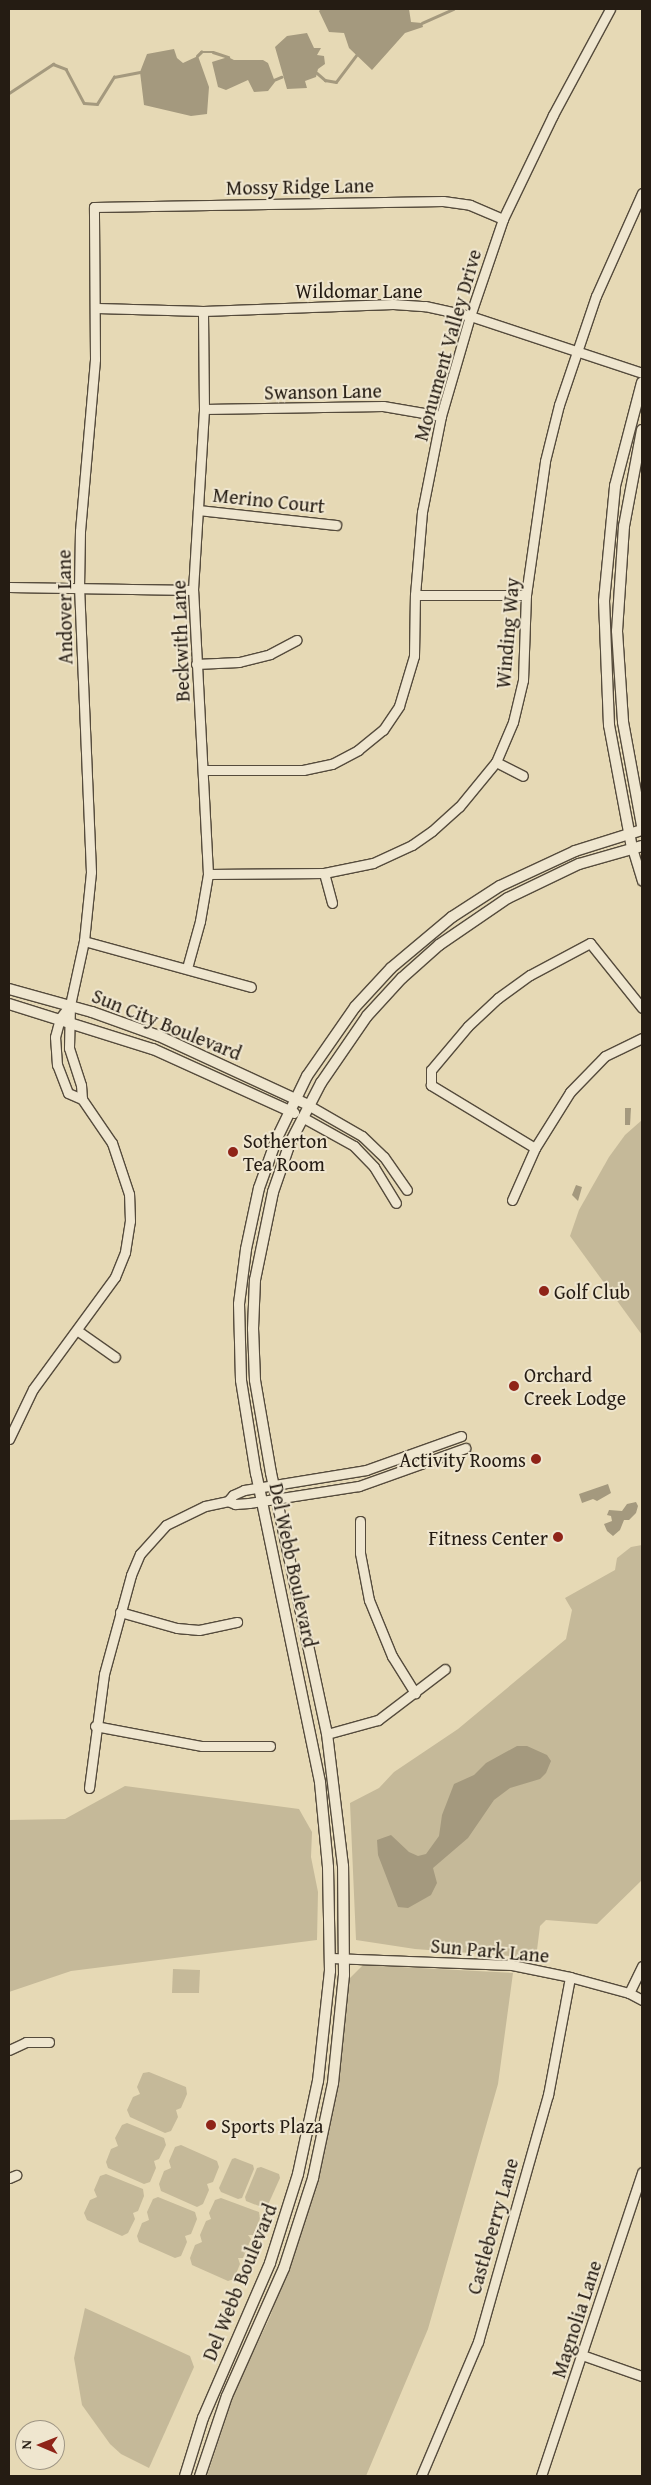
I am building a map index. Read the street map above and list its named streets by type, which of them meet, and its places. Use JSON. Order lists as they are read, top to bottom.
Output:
{
  "streets": {
    "street": [
      "Mossy Ridge Lane",
      "Wildomar Lane",
      "Monument Valley Drive",
      "Swanson Lane",
      "Merino Court",
      "Andover Lane",
      "Winding Way",
      "Beckwith Lane",
      "Sun City Boulevard",
      "Del Webb Boulevard",
      "Sun Park Lane",
      "Castleberry Lane",
      "Magnolia Lane"
    ]
  },
  "crossings": [
    ["Mossy Ridge Lane", "Monument Valley Drive"],
    ["Mossy Ridge Lane", "Andover Lane"],
    ["Wildomar Lane", "Monument Valley Drive"],
    ["Wildomar Lane", "Andover Lane"],
    ["Wildomar Lane", "Winding Way"],
    ["Wildomar Lane", "Beckwith Lane"],
    ["Monument Valley Drive", "Swanson Lane"],
    ["Monument Valley Drive", "Beckwith Lane"],
    ["Swanson Lane", "Beckwith Lane"],
    ["Merino Court", "Beckwith Lane"],
    ["Andover Lane", "Sun City Boulevard"],
    ["Winding Way", "Beckwith Lane"],
    ["Sun City Boulevard", "Del Webb Boulevard"],
    ["Del Webb Boulevard", "Sun Park Lane"],
    ["Sun Park Lane", "Castleberry Lane"]
  ],
  "places": [
    "Sotherton Tea Room",
    "Golf Club",
    "Orchard Creek Lodge",
    "Activity Rooms",
    "Fitness Center",
    "Sports Plaza"
  ],
  "north": "left"
}
